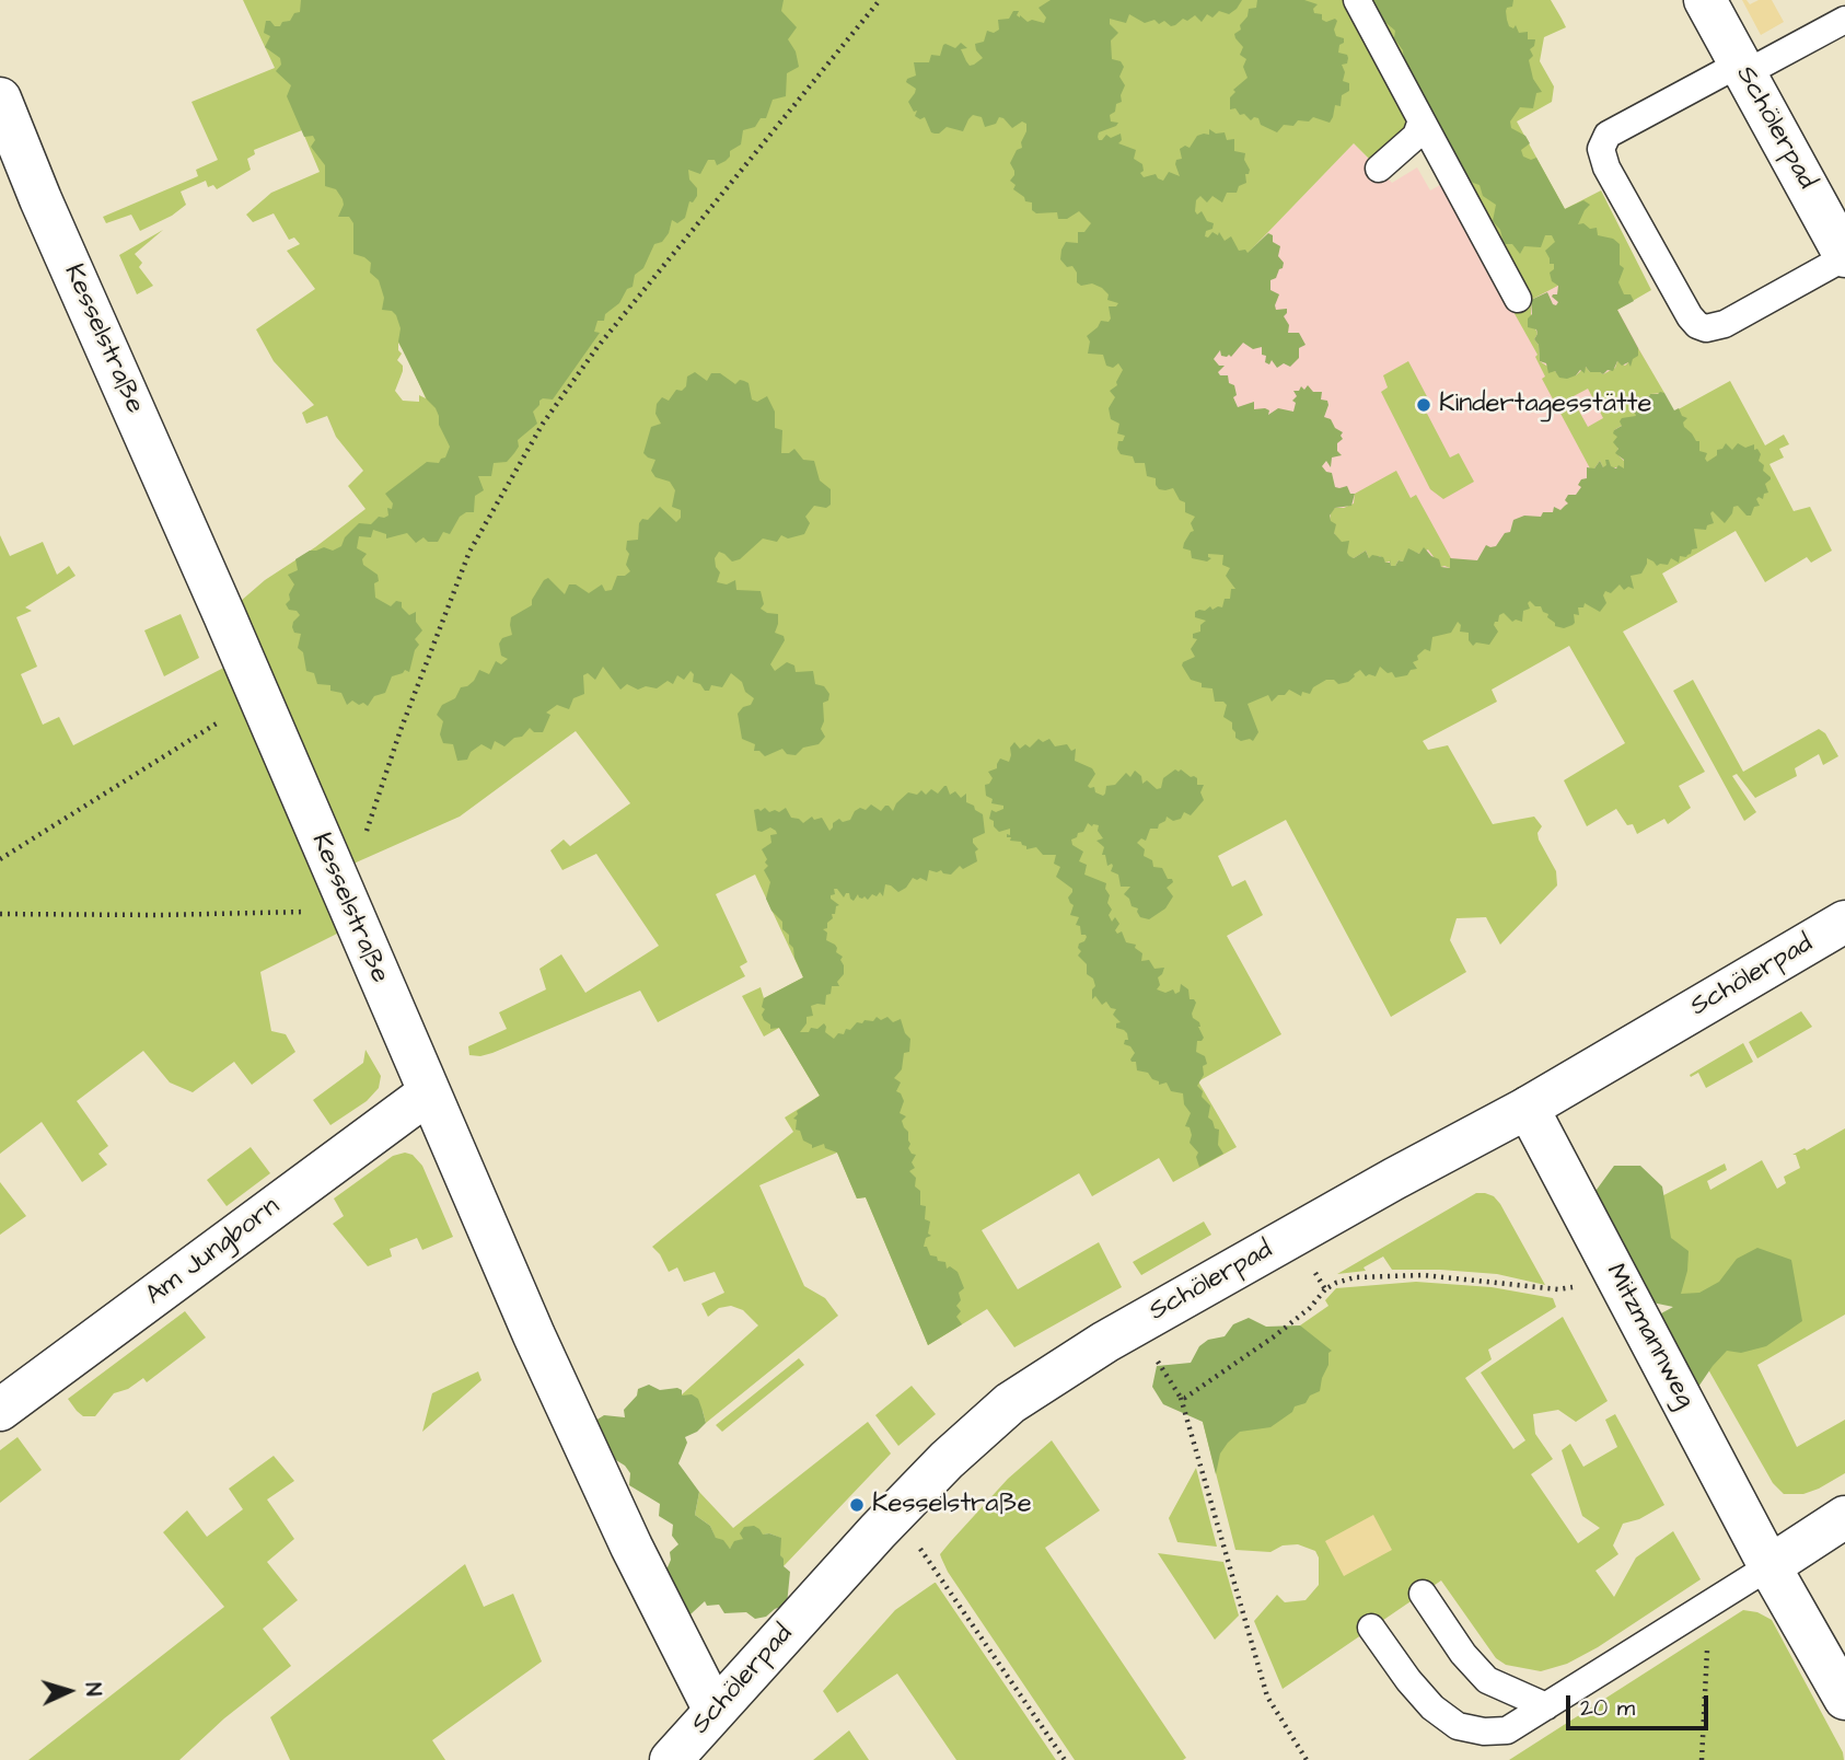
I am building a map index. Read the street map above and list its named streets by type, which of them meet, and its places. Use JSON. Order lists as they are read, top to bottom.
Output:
{
  "streets": {
    "street": [
      "Schölerpad",
      "Kesselstraße",
      "Am Jungborn",
      "Mitzmannweg"
    ]
  },
  "crossings": [
    ["Schölerpad", "Kesselstraße"],
    ["Schölerpad", "Mitzmannweg"],
    ["Kesselstraße", "Am Jungborn"]
  ],
  "places": ["Kindertagesstätte", "Kesselstraße"],
  "scale_bar": "20 m",
  "north": "right"
}
